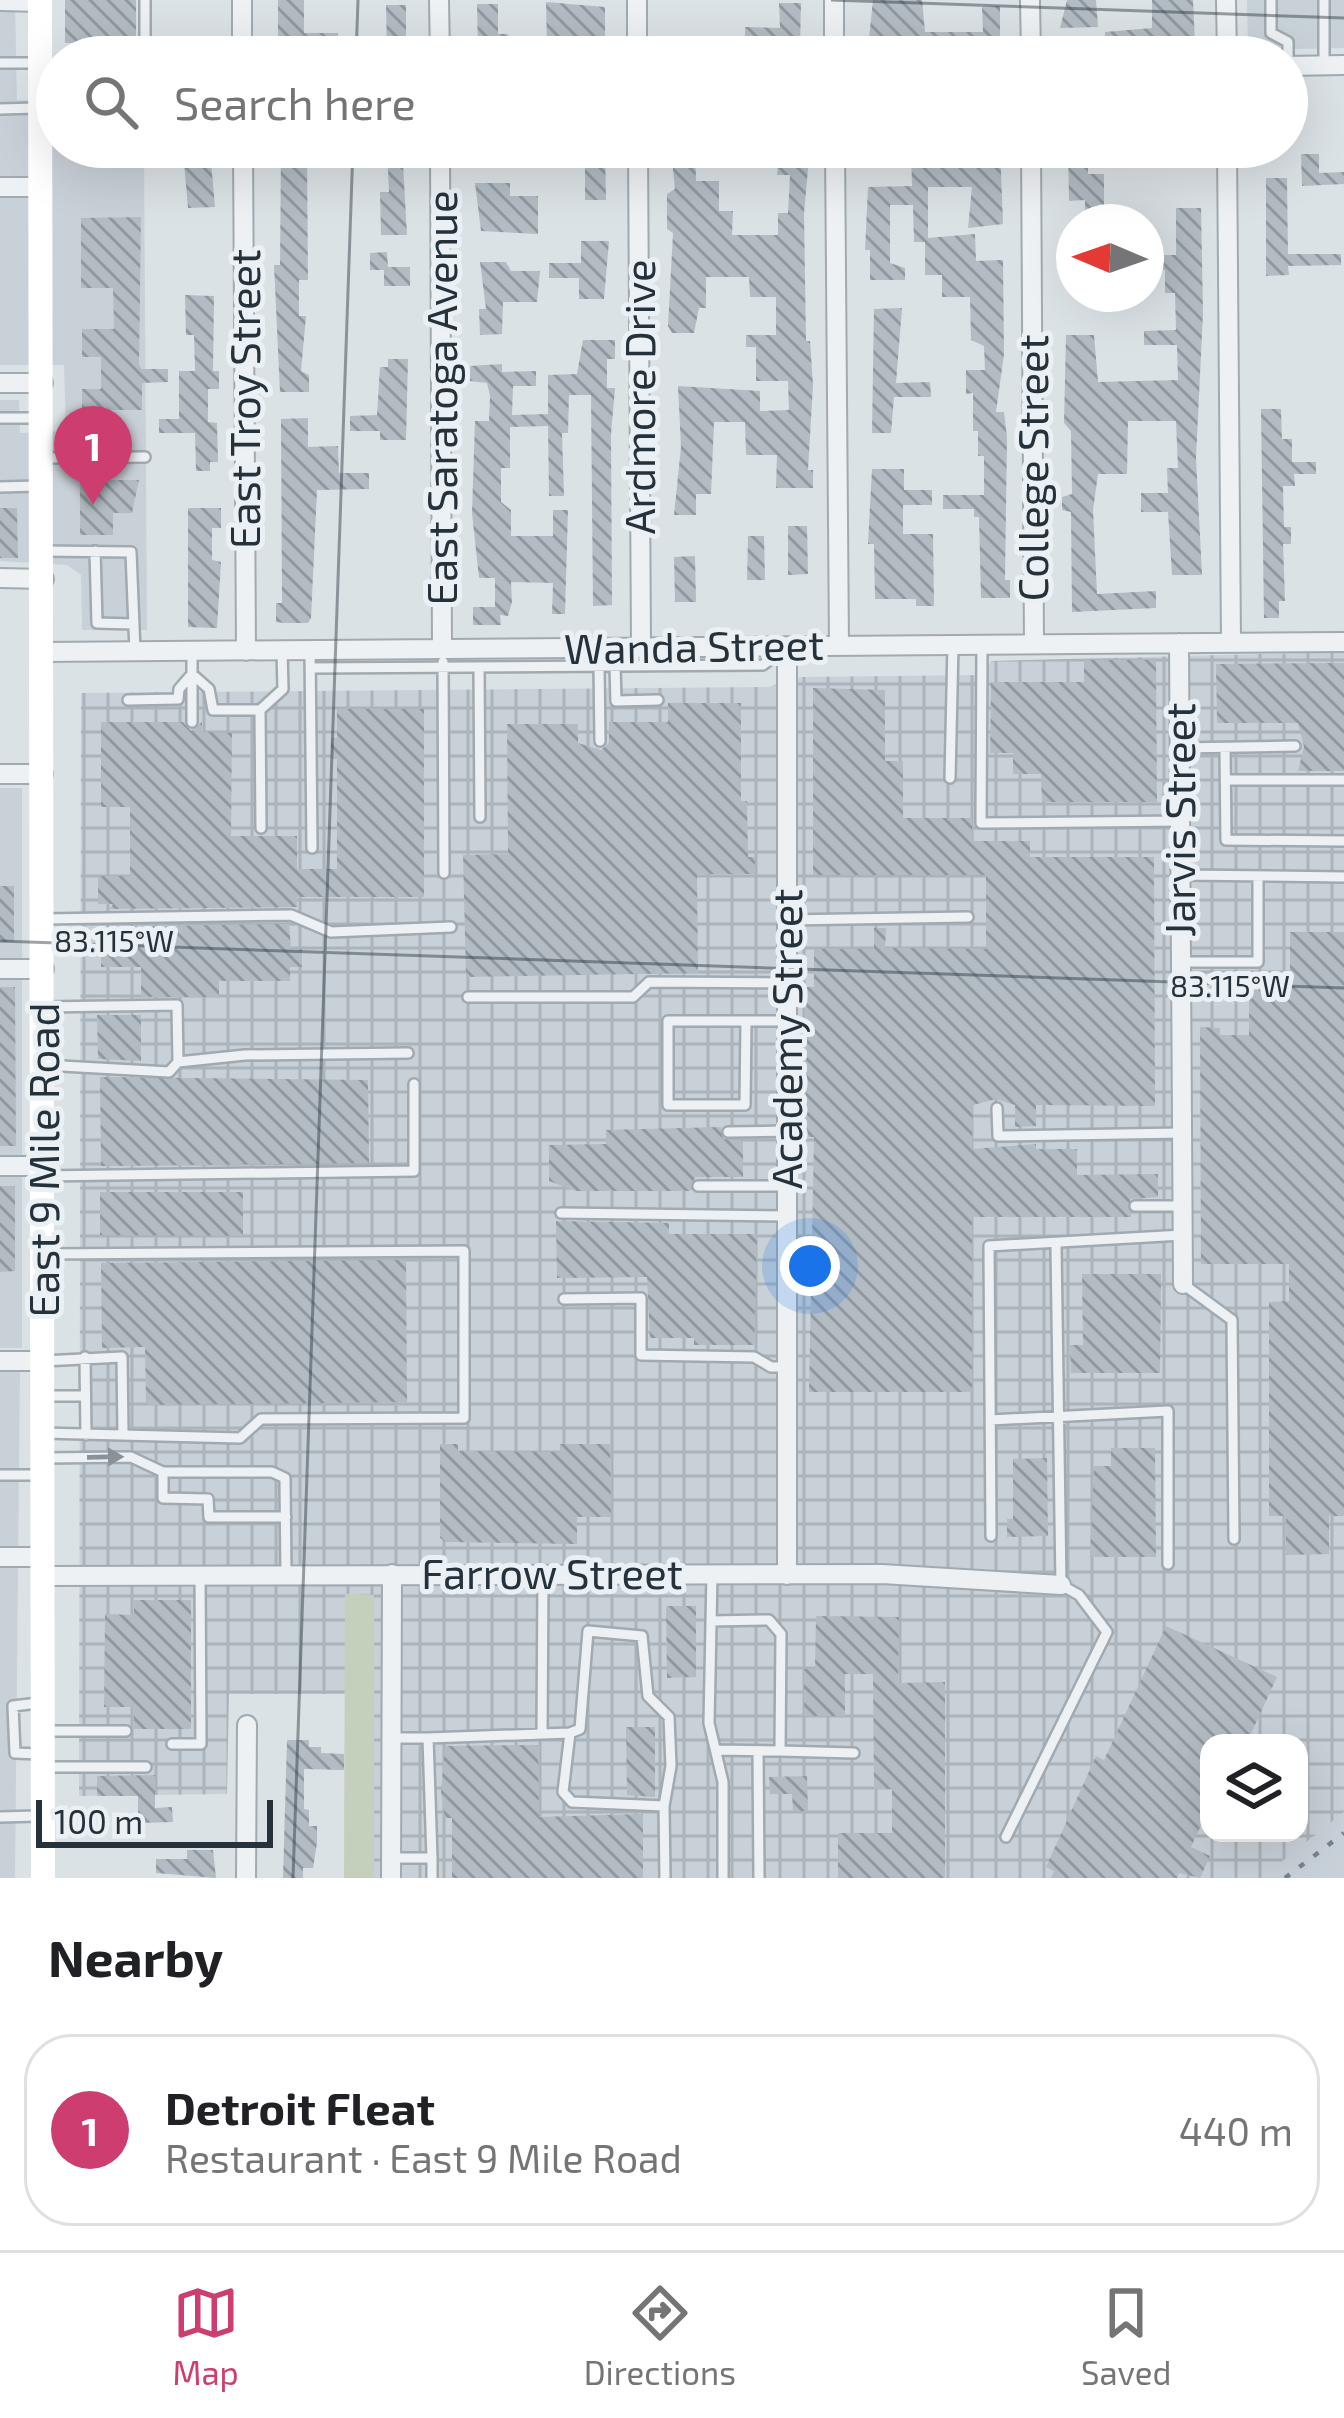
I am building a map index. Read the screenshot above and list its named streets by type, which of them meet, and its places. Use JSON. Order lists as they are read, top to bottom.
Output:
{
  "streets": {
    "main road": ["East 9 Mile Road"],
    "street": [
      "Ardmore Drive",
      "East Saratoga Avenue",
      "East Troy Street",
      "College Street",
      "Wanda Street",
      "Jarvis Street",
      "Academy Street",
      "Farrow Street"
    ]
  },
  "crossings": [
    ["Ardmore Drive", "Wanda Street"],
    ["East Saratoga Avenue", "Wanda Street"],
    ["East Troy Street", "Wanda Street"],
    ["College Street", "Wanda Street"],
    ["Wanda Street", "Jarvis Street"],
    ["Wanda Street", "Academy Street"],
    ["Wanda Street", "East 9 Mile Road"],
    ["Academy Street", "Farrow Street"],
    ["East 9 Mile Road", "Farrow Street"]
  ],
  "scale_bar": "100 m",
  "north": "left",
  "page": {
    "search": "Search here",
    "pins": "1",
    "scale": "100 m",
    "heading": "Nearby",
    "list": [
      {
        "mark": "1",
        "name": "Detroit Fleat",
        "note": "Restaurant · East 9 Mile Road",
        "value": "440 m"
      }
    ],
    "nav": ["Map", "Directions", "Saved"]
  },
  "coordinates": ["83.115°W"]
}
